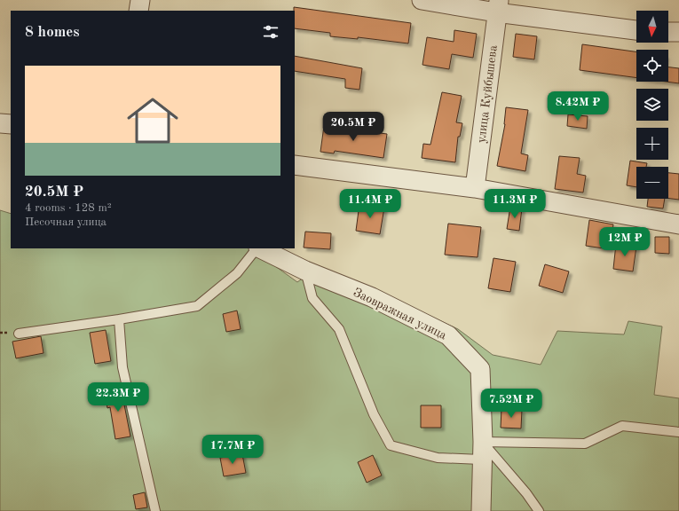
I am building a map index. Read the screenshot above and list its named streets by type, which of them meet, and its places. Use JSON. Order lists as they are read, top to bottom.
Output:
{
  "streets": {
    "street": ["улица Куйбышева", "Заовражная улица"]
  },
  "north": "bottom",
  "page": {
    "map_buttons": ["+", "−"],
    "heading": "8 homes",
    "list": [
      {
        "name": "20.5M ₽",
        "note": "4 rooms · 128 m² · Песочная улица"
      }
    ],
    "price": [
      "8.42M ₽",
      "20.5M ₽",
      "11.4M ₽",
      "11.3M ₽",
      "12M ₽",
      "22.3M ₽",
      "7.52M ₽",
      "17.7M ₽"
    ]
  }
}
